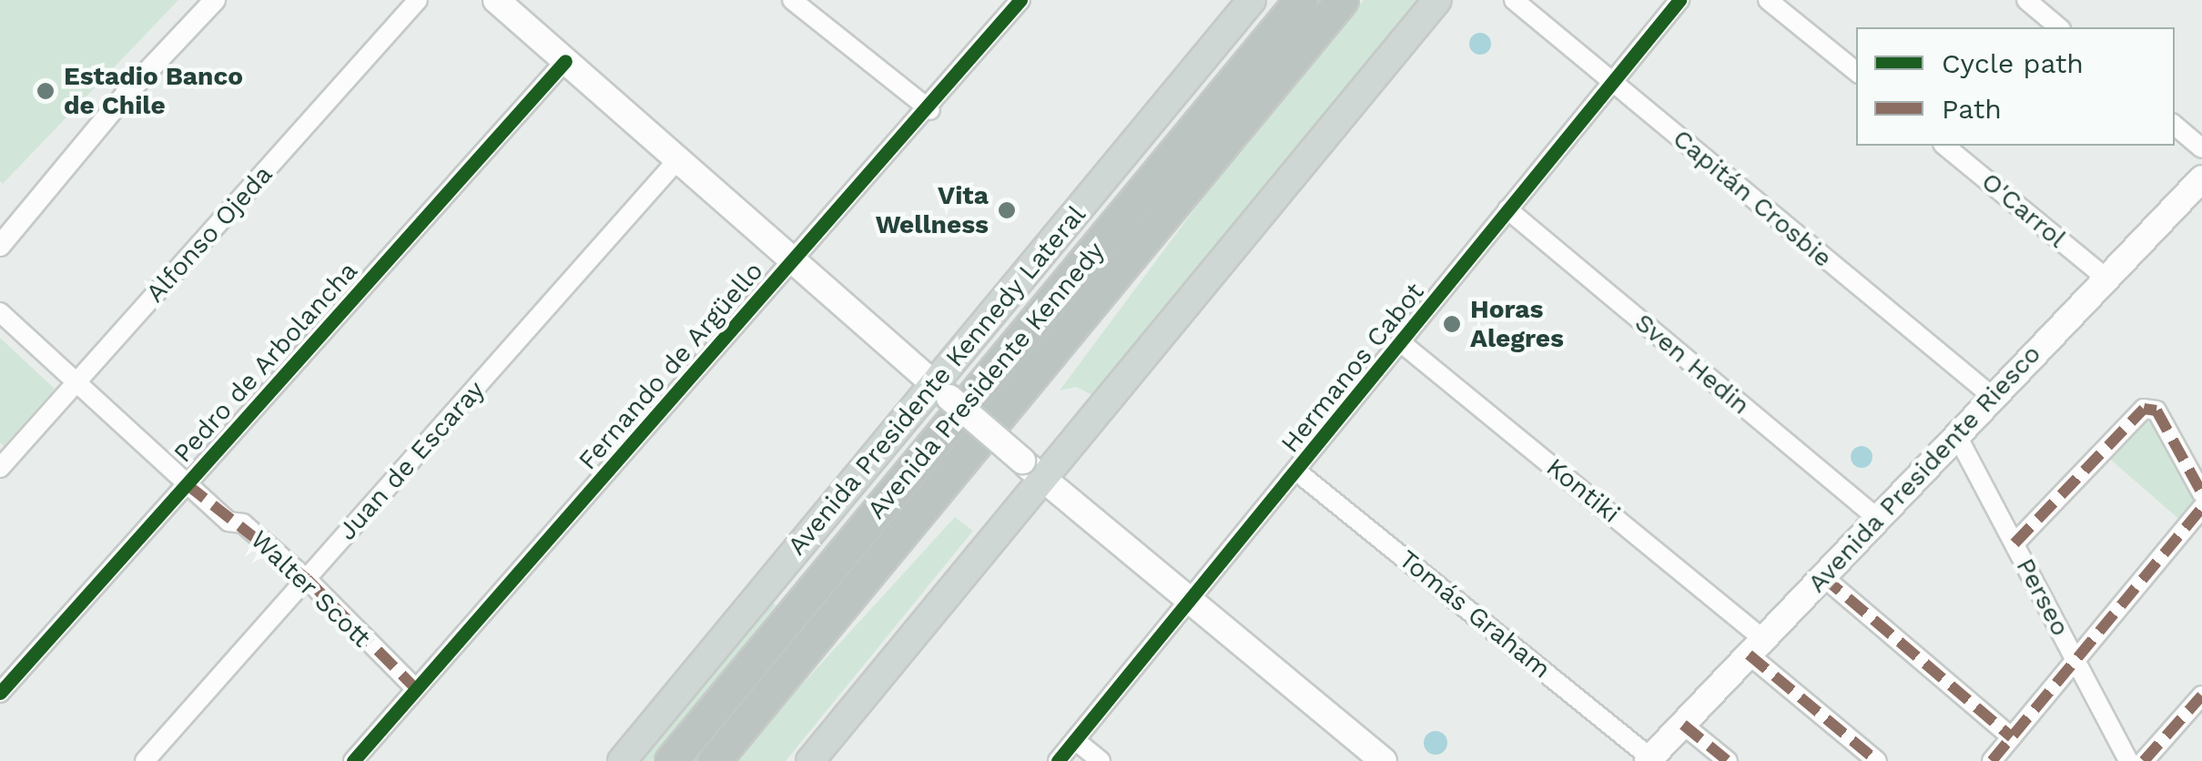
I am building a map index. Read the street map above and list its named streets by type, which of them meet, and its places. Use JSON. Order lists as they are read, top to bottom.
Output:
{
  "streets": {
    "highway": ["Avenida Presidente Kennedy"],
    "main road": ["Avenida Presidente Kennedy Lateral", "Avenida Presidente Riesco"],
    "street": [
      "Capitán Crosbie",
      "O'Carrol",
      "Alfonso Ojeda",
      "Pedro de Arbolancha",
      "Sven Hedin",
      "Fernando de Argüello",
      "Hermanos Cabot",
      "Juan de Escaray",
      "Kontiki",
      "Walter Scott",
      "Perseo",
      "Tomás Graham"
    ]
  },
  "crossings": [
    ["Capitán Crosbie", "Hermanos Cabot"],
    ["Capitán Crosbie", "Avenida Presidente Riesco"],
    ["O'Carrol", "Avenida Presidente Riesco"],
    ["Alfonso Ojeda", "Walter Scott"],
    ["Pedro de Arbolancha", "Walter Scott"],
    ["Sven Hedin", "Hermanos Cabot"],
    ["Sven Hedin", "Avenida Presidente Riesco"],
    ["Fernando de Argüello", "Walter Scott"],
    ["Hermanos Cabot", "Kontiki"],
    ["Hermanos Cabot", "Tomás Graham"],
    ["Juan de Escaray", "Walter Scott"],
    ["Avenida Presidente Riesco", "Kontiki"],
    ["Avenida Presidente Riesco", "Perseo"],
    ["Avenida Presidente Riesco", "Tomás Graham"]
  ],
  "places": ["Estadio Banco de Chile", "Vita Wellness", "Horas Alegres"],
  "legend": ["Cycle path", "Path"]
}
